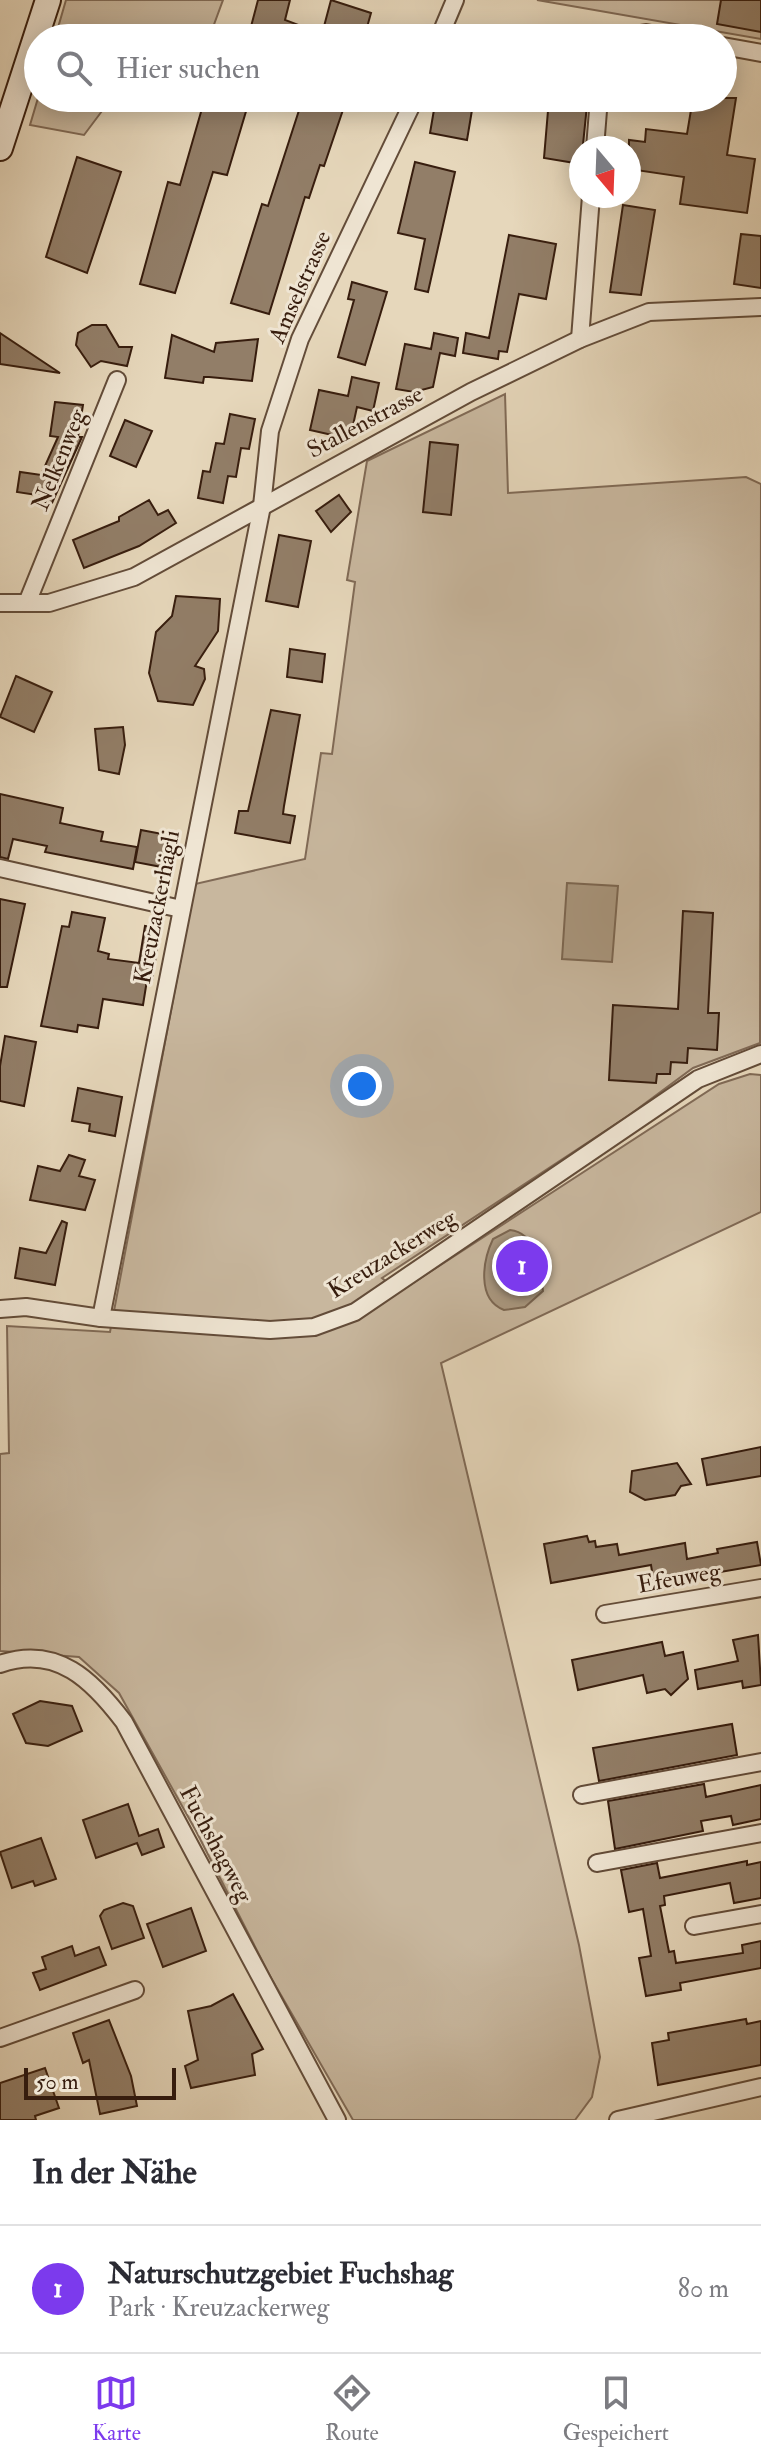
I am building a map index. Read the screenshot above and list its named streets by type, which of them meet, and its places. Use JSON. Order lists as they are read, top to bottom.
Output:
{
  "streets": {
    "street": [
      "Amselstrasse",
      "Stallenstrasse",
      "Nelkenweg",
      "Kreuzackerhägli",
      "Kreuzackerweg",
      "Efeuweg",
      "Fuchshagweg"
    ]
  },
  "crossings": [
    ["Amselstrasse", "Stallenstrasse"],
    ["Amselstrasse", "Kreuzackerhägli"],
    ["Stallenstrasse", "Nelkenweg"],
    ["Stallenstrasse", "Kreuzackerhägli"],
    ["Kreuzackerhägli", "Kreuzackerweg"]
  ],
  "scale_bar": "50 m",
  "north": "bottom",
  "page": {
    "search": "Hier suchen",
    "pins": "1",
    "scale": "50 m",
    "heading": "In der Nähe",
    "list": [
      {
        "mark": "1",
        "name": "Naturschutzgebiet Fuchshag",
        "note": "Park · Kreuzackerweg",
        "value": "80 m"
      }
    ],
    "nav": ["Karte", "Route", "Gespeichert"]
  }
}
